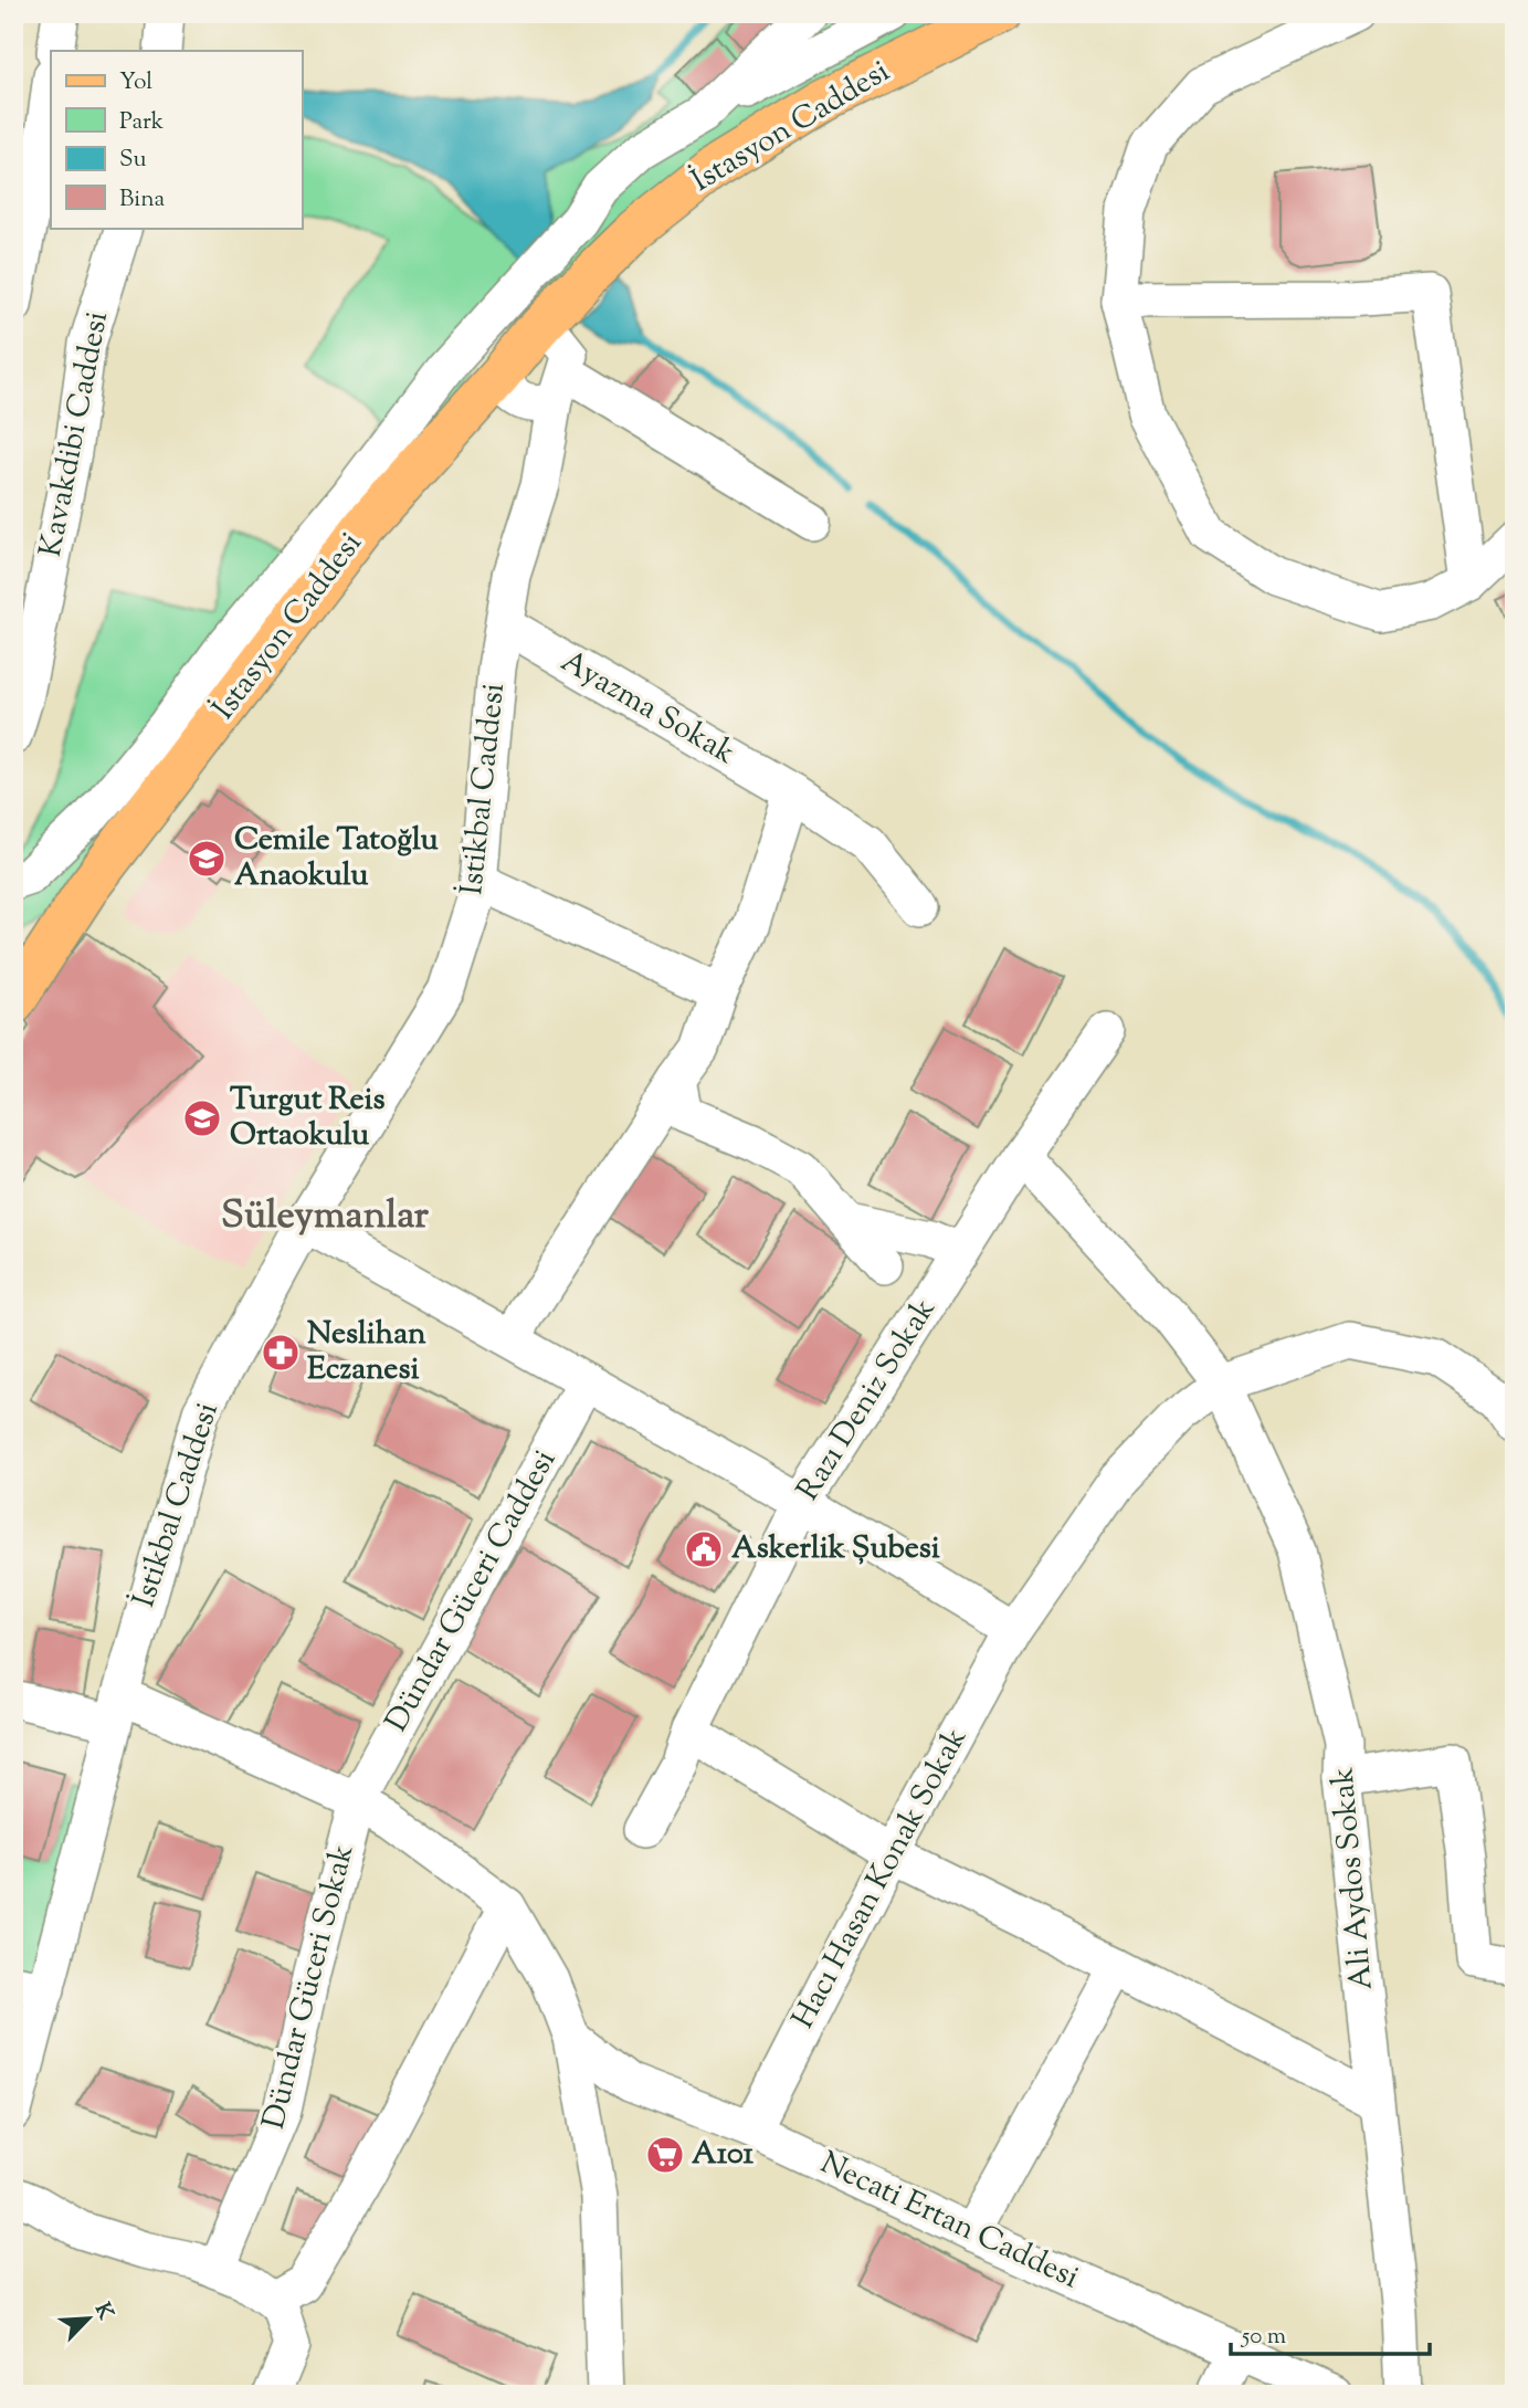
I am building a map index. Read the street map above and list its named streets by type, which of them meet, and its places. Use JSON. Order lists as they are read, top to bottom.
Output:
{
  "streets": {
    "main road": ["İstasyon Caddesi"],
    "street": [
      "Kavakdibi Caddesi",
      "Ayazma Sokak",
      "İstikbal Caddesi",
      "Razı Deniz Sokak",
      "Dündar Güceri Caddesi",
      "Hacı Hasan Konak Sokak",
      "Ali Aydos Sokak",
      "Dündar Güceri Sokak",
      "Necati Ertan Caddesi"
    ]
  },
  "crossings": [
    ["İstasyon Caddesi", "İstikbal Caddesi"],
    ["Ayazma Sokak", "İstikbal Caddesi"],
    ["Razı Deniz Sokak", "Ali Aydos Sokak"],
    ["Dündar Güceri Caddesi", "Dündar Güceri Sokak"],
    ["Hacı Hasan Konak Sokak", "Ali Aydos Sokak"],
    ["Hacı Hasan Konak Sokak", "Necati Ertan Caddesi"]
  ],
  "districts": ["Süleymanlar"],
  "places": {
    "school or university": ["Cemile Tatoğlu Anaokulu", "Turgut Reis Ortaokulu"],
    "pharmacy": ["Neslihan Eczanesi"],
    "public building": ["Askerlik Şubesi"],
    "supermarket": ["A101"]
  },
  "legend": [
    "Yol",
    "Park",
    "Su",
    "Bina"
  ],
  "scale_bar": "50 m",
  "north": "top right"
}
